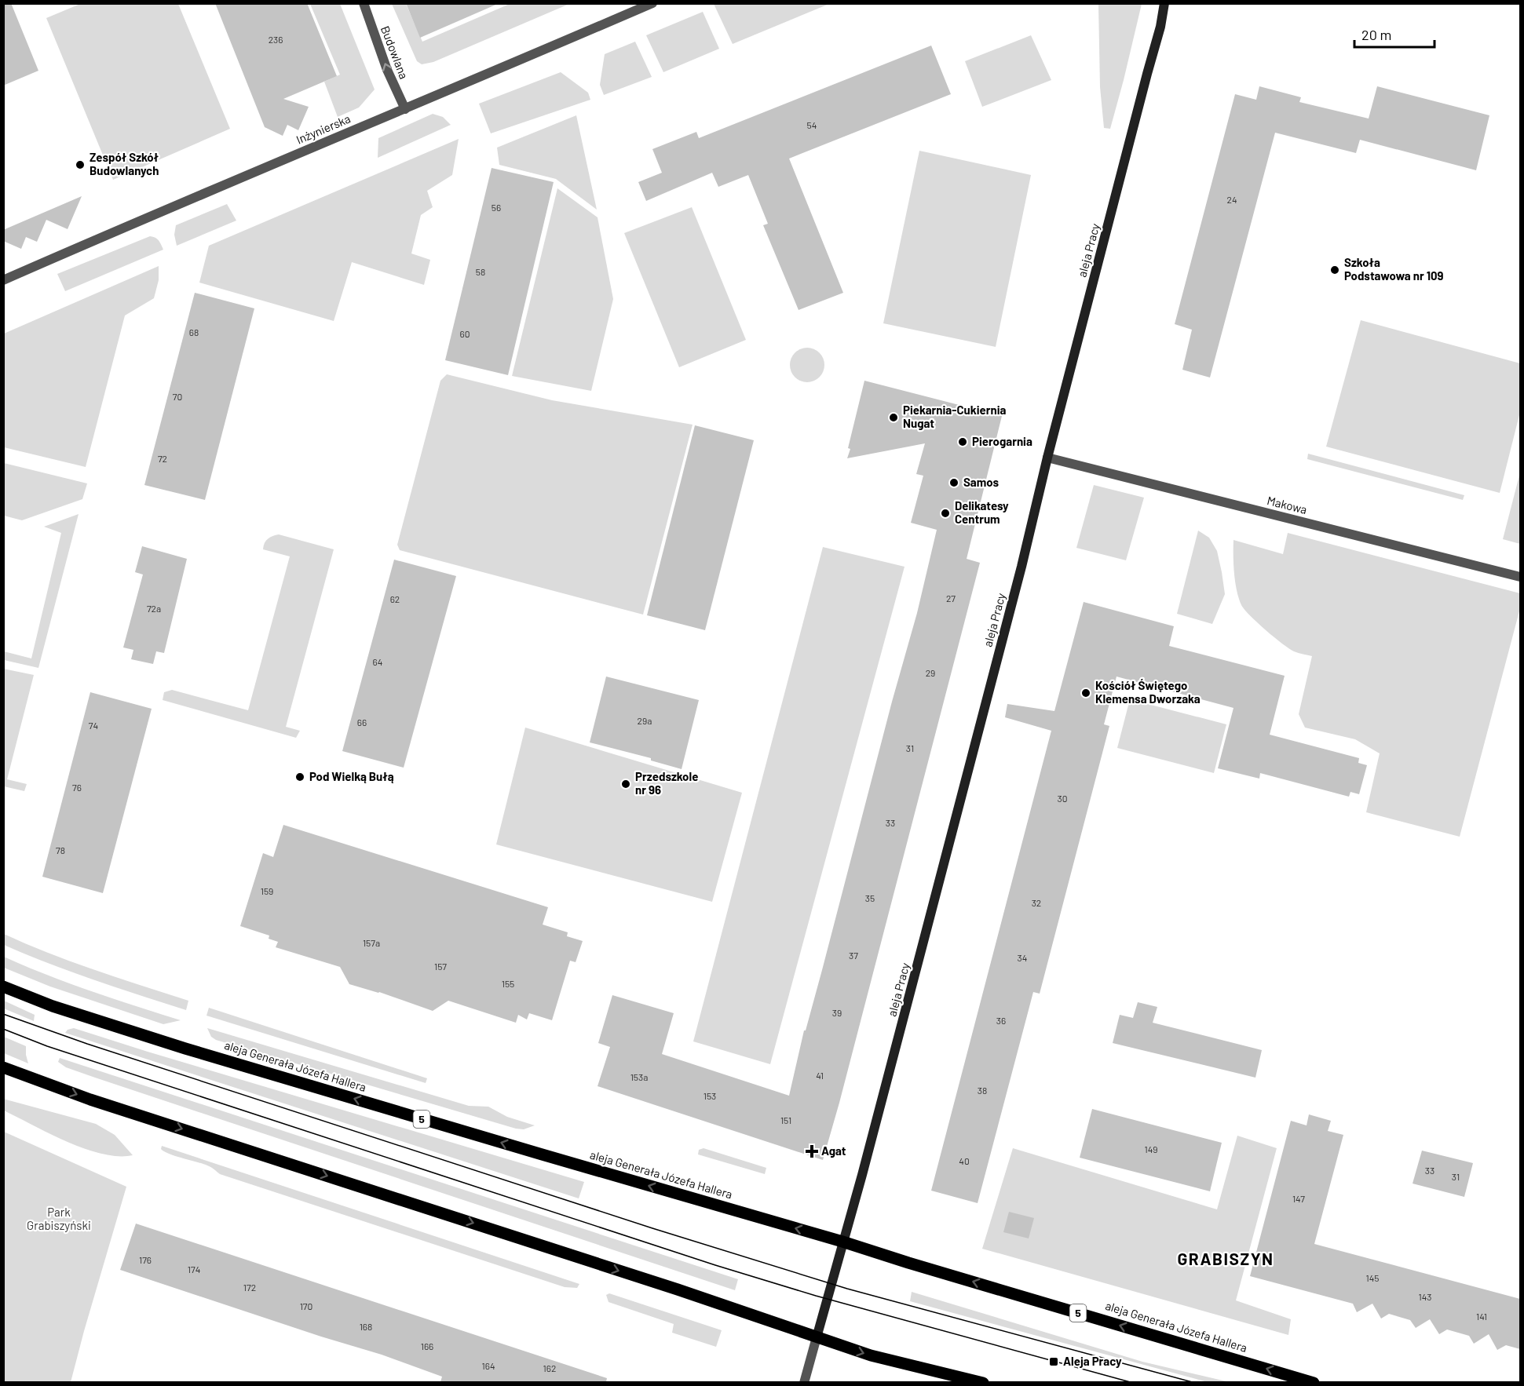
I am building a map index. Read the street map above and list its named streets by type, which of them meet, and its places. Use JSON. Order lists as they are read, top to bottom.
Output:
{
  "streets": {
    "main road": ["aleja Generała Józefa Hallera", "5"],
    "street": [
      "Budowlana",
      "Inżynierska",
      "aleja Pracy",
      "Makowa"
    ]
  },
  "crossings": [
    ["Budowlana", "Inżynierska"],
    ["aleja Pracy", "Makowa"],
    ["aleja Pracy", "aleja Generała Józefa Hallera"]
  ],
  "one_way": ["Budowlana"],
  "districts": ["GRABISZYN"],
  "parks": ["Park Grabiszyński"],
  "places": {
    "other": [
      "Zespół Szkół Budowlanych",
      "Szkoła Podstawowa nr 109",
      "Piekarnia-Cukiernia Nugat",
      "Pierogarnia",
      "Samos",
      "Delikatesy Centrum",
      "Kościół Świętego Klemensa Dworzaka",
      "Pod Wielką Bułą",
      "Przedszkole nr 96"
    ],
    "health": ["Agat"],
    "transit": ["Aleja Pracy"]
  },
  "house_numbers": [
    "236",
    "54",
    "24",
    "56",
    "58",
    "68",
    "60",
    "70",
    "72",
    "27",
    "62",
    "72a",
    "64",
    "29",
    "29a",
    "66",
    "74",
    "31",
    "76",
    "30",
    "33",
    "78",
    "159",
    "35",
    "32",
    "157a",
    "37",
    "34",
    "157",
    "155",
    "39",
    "36",
    "41",
    "153a",
    "38",
    "153",
    "151",
    "149",
    "40",
    "33",
    "31",
    "147",
    "176",
    "174",
    "145",
    "172",
    "143",
    "170",
    "141",
    "168",
    "166",
    "164",
    "162"
  ],
  "scale_bar": "20 m"
}
